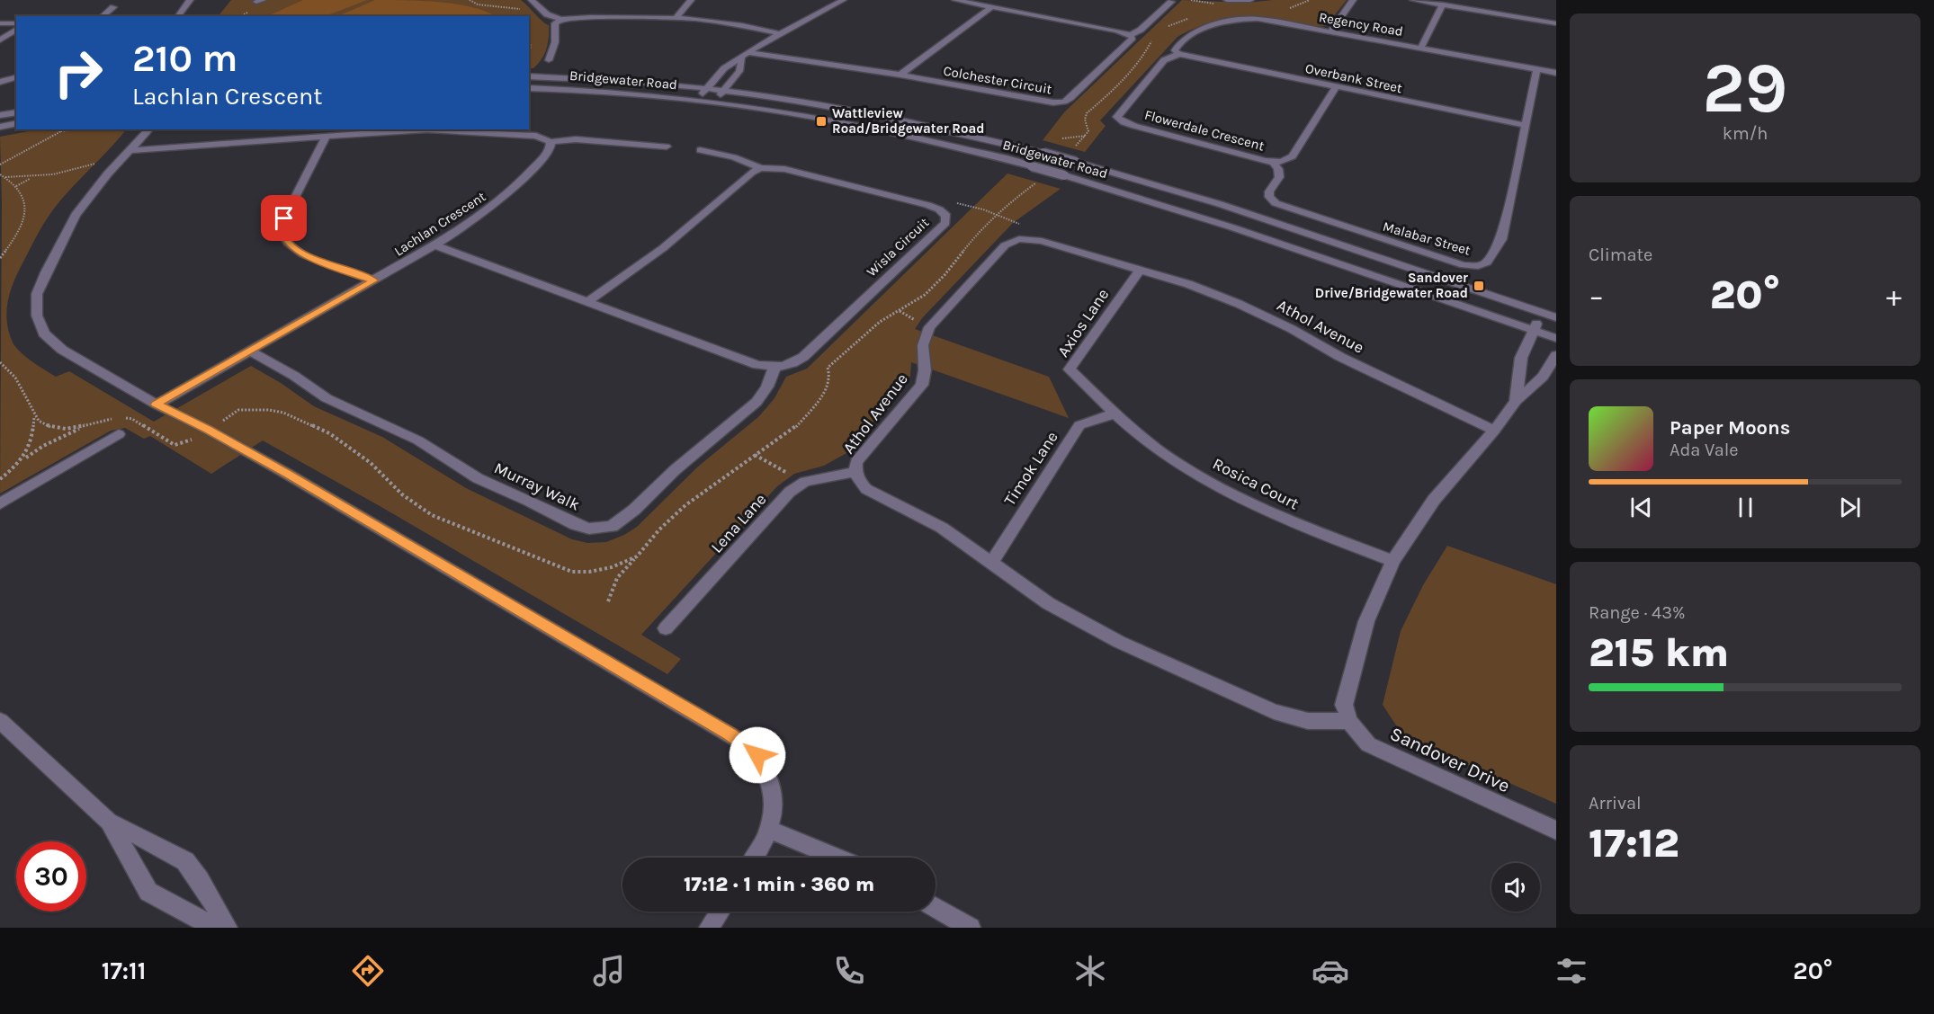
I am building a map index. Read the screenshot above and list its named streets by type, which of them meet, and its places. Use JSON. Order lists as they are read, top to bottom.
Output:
{
  "streets": {
    "street": [
      "Regency Road",
      "Overbank Street",
      "Bridgewater Road",
      "Colchester Circuit",
      "Flowerdale Crescent",
      "Lachlan Crescent",
      "Malabar Street",
      "Wisla Circuit",
      "Axios Lane",
      "Athol Avenue",
      "Timok Lane",
      "Rosica Court",
      "Murray Walk",
      "Lena Lane",
      "Sandover Drive"
    ]
  },
  "crossings": [
    ["Regency Road", "Overbank Street"],
    ["Regency Road", "Flowerdale Crescent"],
    ["Regency Road", "Malabar Street"],
    ["Overbank Street", "Flowerdale Crescent"],
    ["Overbank Street", "Malabar Street"],
    ["Flowerdale Crescent", "Malabar Street"],
    ["Lachlan Crescent", "Murray Walk"],
    ["Wisla Circuit", "Murray Walk"],
    ["Axios Lane", "Athol Avenue"],
    ["Axios Lane", "Timok Lane"],
    ["Axios Lane", "Rosica Court"],
    ["Athol Avenue", "Timok Lane"],
    ["Athol Avenue", "Lena Lane"],
    ["Athol Avenue", "Sandover Drive"],
    ["Timok Lane", "Rosica Court"]
  ],
  "places": {
    "transit": ["Wattleview Road/Bridgewater Road", "Sandover Drive/Bridgewater Road"]
  },
  "page": {
    "tile": [
      ["29", "km/h"],
      "Climate",
      ["Range · 43%", "215 km"],
      ["Arrival", "17:12"]
    ],
    "turn": ["210 m", "Lachlan Crescent"],
    "heat": ["−", "20°", "+"],
    "song": ["Paper Moons", "Ada Vale"],
    "limit": "30",
    "trip": "17:12 · 1 min · 360 m",
    "tabs": ["17:11", "20°"]
  }
}
